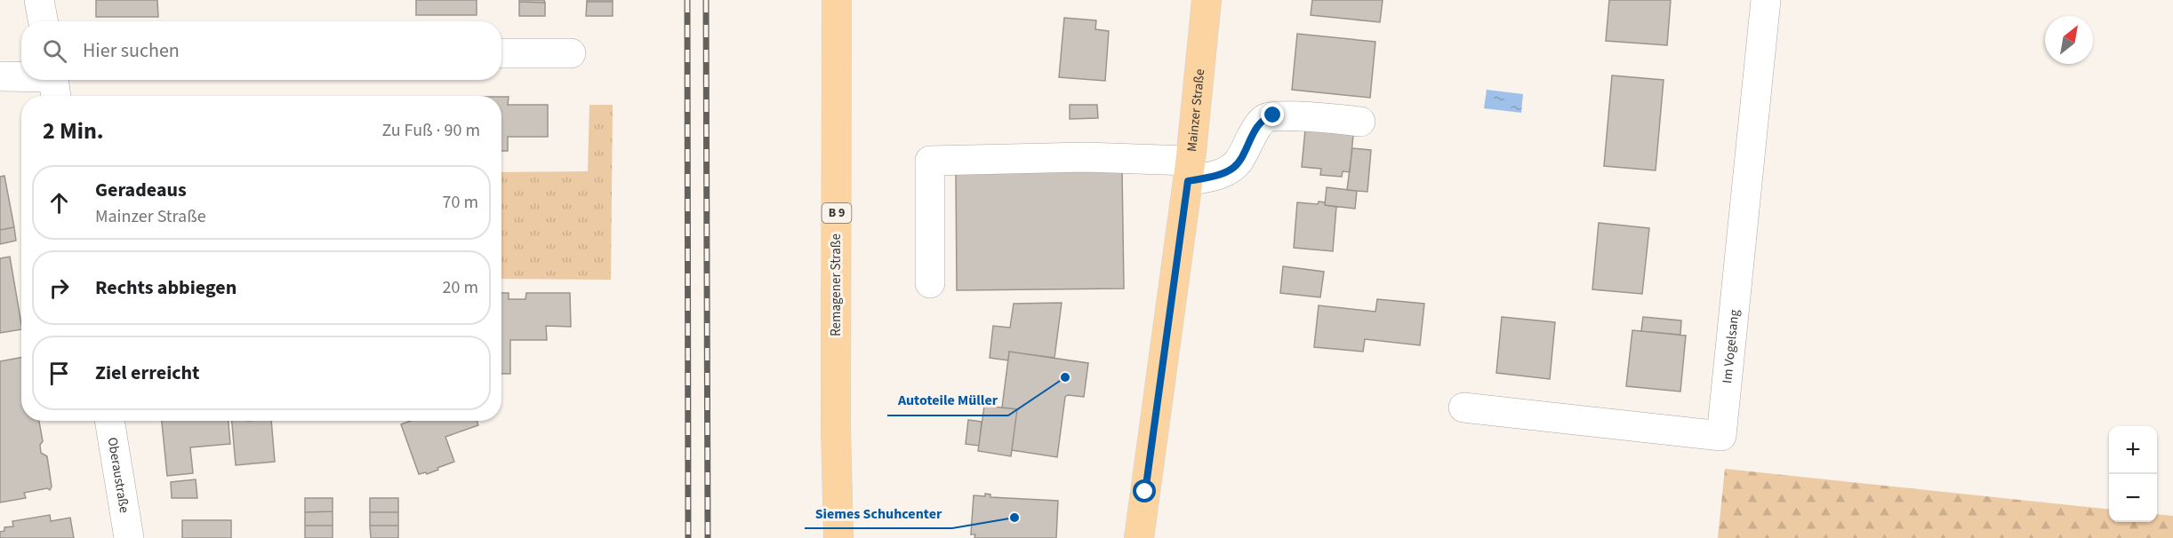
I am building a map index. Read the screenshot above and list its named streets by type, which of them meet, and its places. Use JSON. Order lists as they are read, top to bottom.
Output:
{
  "streets": {
    "main road": ["Mainzer Straße", "B 9", "Remagener Straße"],
    "street": ["Im Vogelsang", "Oberaustraße"]
  },
  "places": ["Autoteile Müller", "Siemes Schuhcenter"],
  "north": "top right",
  "page": {
    "search": "Hier suchen",
    "heading": ["2 Min.", "Zu Fuß · 90 m"],
    "list": [
      ["Geradeaus", "Mainzer Straße", "70 m"],
      ["Rechts abbiegen", "20 m"],
      "Ziel erreicht"
    ],
    "map_buttons": ["+", "−"]
  }
}
